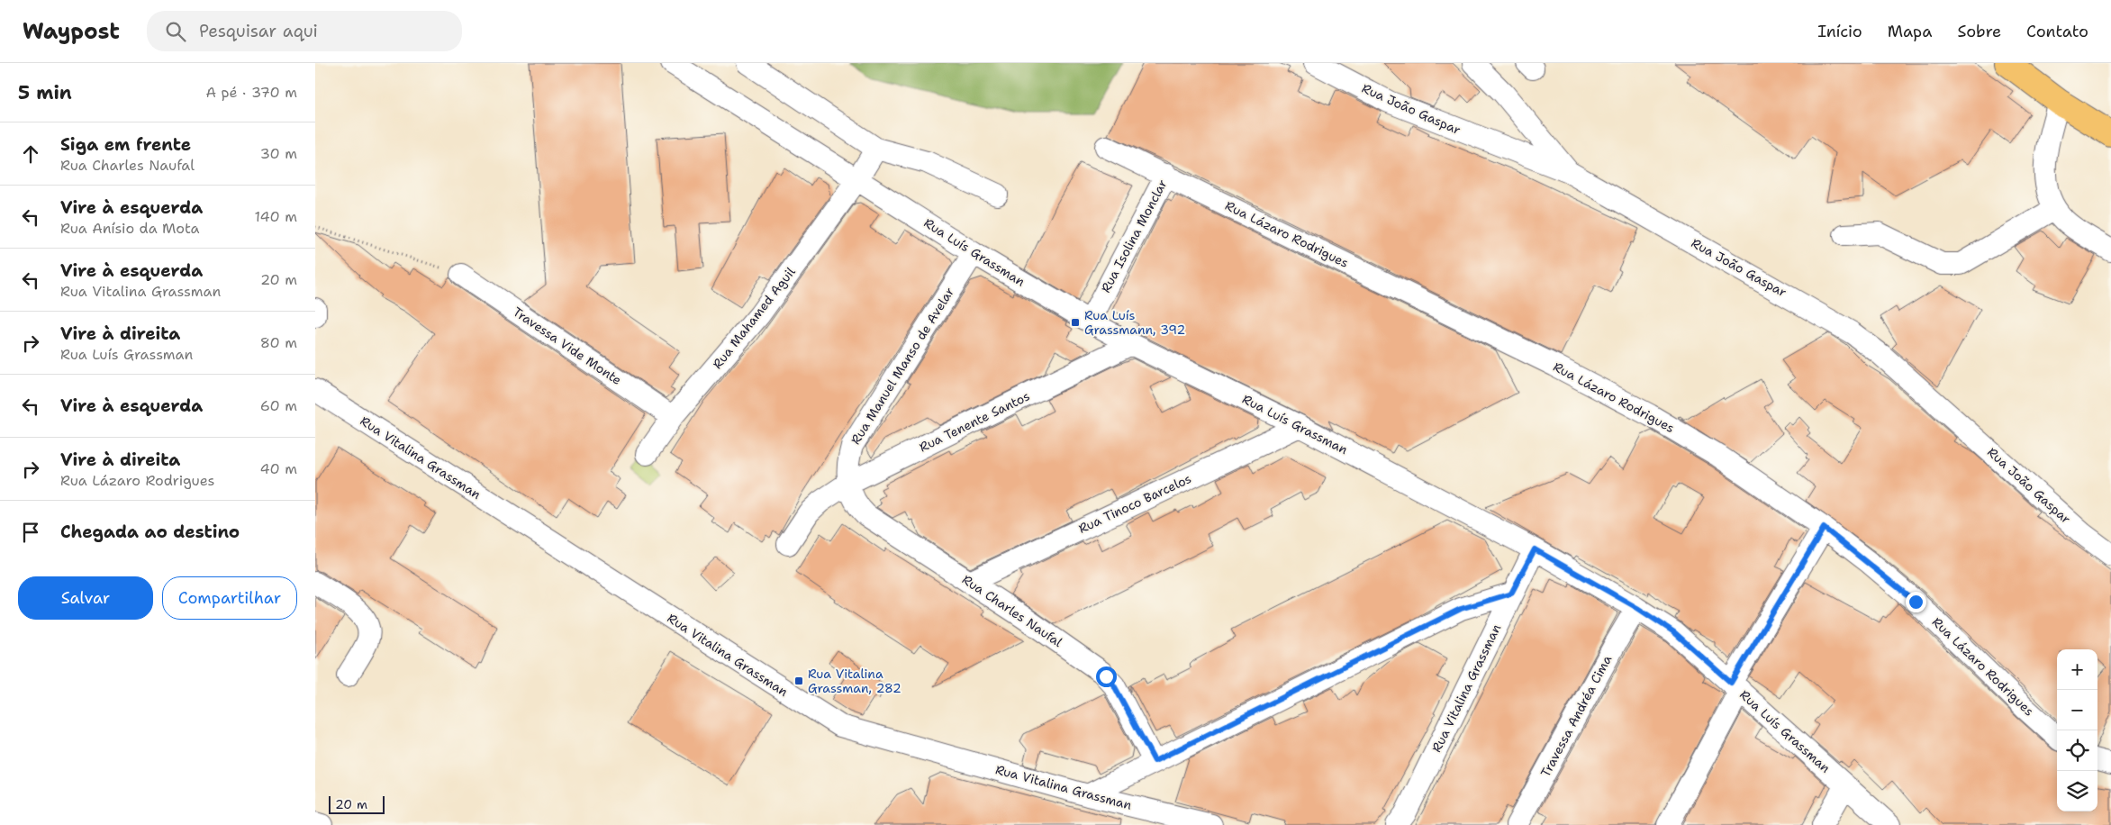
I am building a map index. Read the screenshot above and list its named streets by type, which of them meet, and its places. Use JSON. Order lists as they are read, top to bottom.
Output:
{
  "streets": {
    "street": [
      "Rua João Gaspar",
      "Rua Lázaro Rodrigues",
      "Rua Isolina Monclar",
      "Rua Luís Grassman",
      "Rua Mahamed Aguil",
      "Travessa Vide Monte",
      "Rua Manuel Manso de Avelar",
      "Rua Tenente Santos",
      "Rua Vitalina Grassman",
      "Rua Tinoco Barcelos",
      "Rua Charles Naufal",
      "Travessa Andréa Cima"
    ]
  },
  "crossings": [
    ["Rua Lázaro Rodrigues", "Rua Isolina Monclar"],
    ["Rua Isolina Monclar", "Rua Luís Grassman"],
    ["Rua Luís Grassman", "Rua Mahamed Aguil"],
    ["Rua Luís Grassman", "Rua Manuel Manso de Avelar"],
    ["Rua Luís Grassman", "Rua Tenente Santos"],
    ["Rua Luís Grassman", "Rua Vitalina Grassman"],
    ["Rua Luís Grassman", "Rua Tinoco Barcelos"],
    ["Rua Luís Grassman", "Travessa Andréa Cima"],
    ["Rua Mahamed Aguil", "Travessa Vide Monte"],
    ["Rua Manuel Manso de Avelar", "Rua Tenente Santos"],
    ["Rua Manuel Manso de Avelar", "Rua Charles Naufal"],
    ["Rua Tenente Santos", "Rua Charles Naufal"],
    ["Rua Tinoco Barcelos", "Rua Charles Naufal"]
  ],
  "places": {
    "transit": ["Rua Luís Grassmann, 392", "Rua Vitalina Grassman, 282"]
  },
  "scale_bar": "20 m",
  "page": {
    "header": "Waypost",
    "search": "Pesquisar aqui",
    "nav": [
      "Início",
      "Mapa",
      "Sobre",
      "Contato"
    ],
    "heading": ["5 min", "A pé · 370 m"],
    "list": [
      ["Siga em frente", "Rua Charles Naufal", "30 m"],
      ["Vire à esquerda", "Rua Anísio da Mota", "140 m"],
      ["Vire à esquerda", "Rua Vitalina Grassman", "20 m"],
      ["Vire à direita", "Rua Luís Grassman", "80 m"],
      ["Vire à esquerda", "60 m"],
      ["Vire à direita", "Rua Lázaro Rodrigues", "40 m"],
      "Chegada ao destino"
    ],
    "buttons": ["Salvar", "Compartilhar"],
    "map_buttons": ["+", "−"],
    "scale": "20 m"
  }
}
